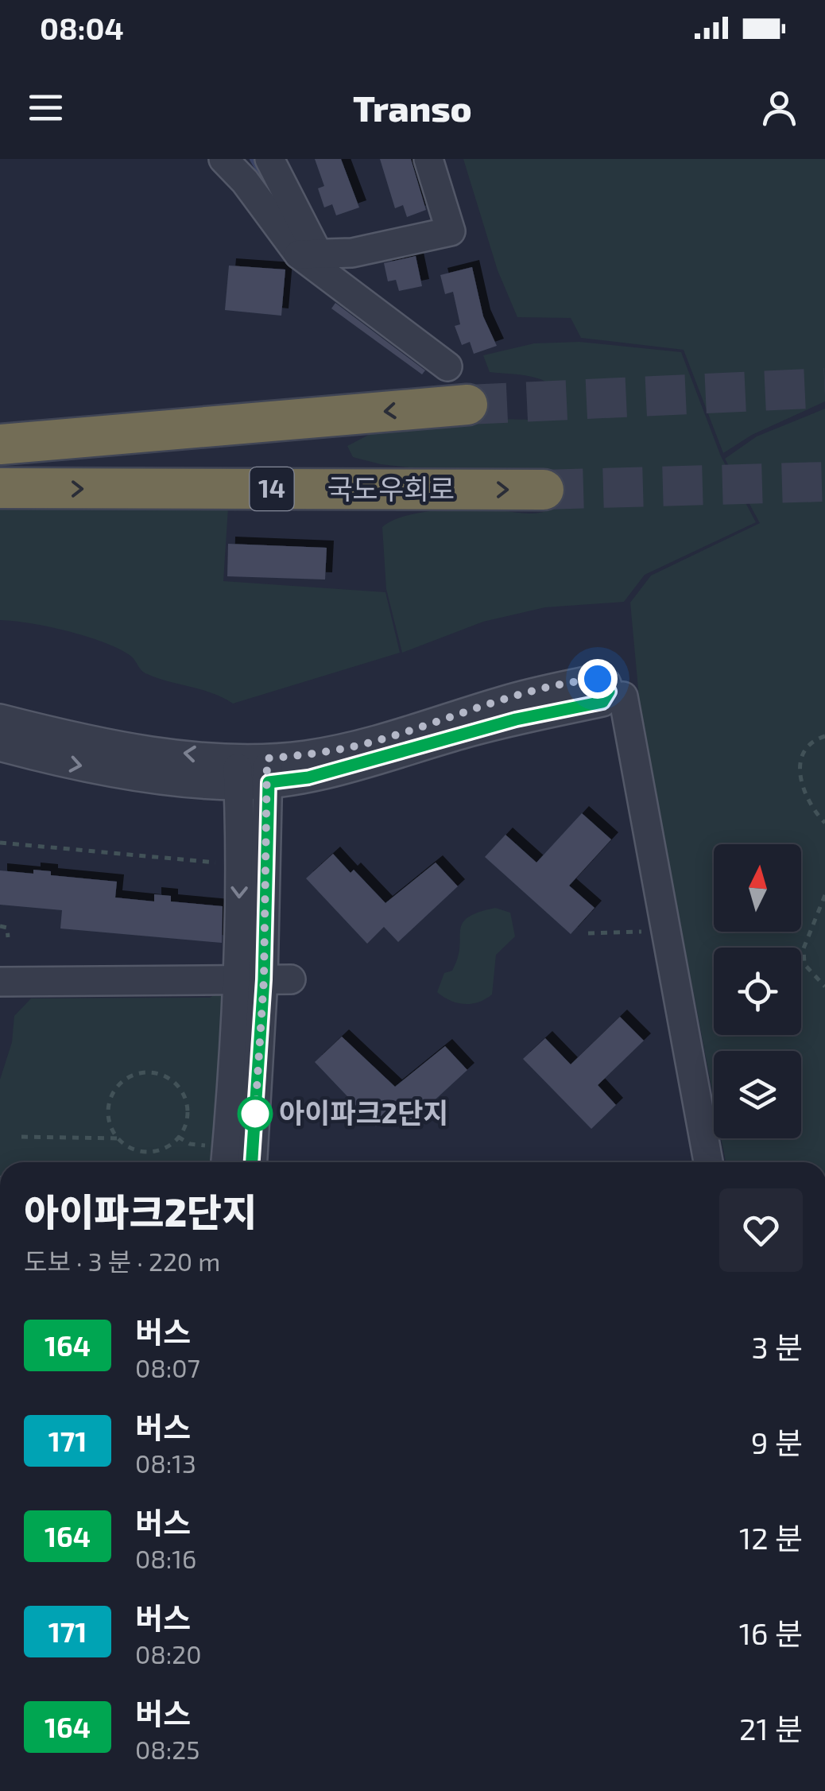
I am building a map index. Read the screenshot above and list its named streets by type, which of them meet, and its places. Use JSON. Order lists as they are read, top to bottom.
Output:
{
  "streets": {
    "highway": ["14", "국도우회로"]
  },
  "places": ["아이파크2단지"],
  "lines": ["bus line 164"],
  "north": "top",
  "page": {
    "status": "08:04",
    "header": "Transo",
    "heading": ["아이파크2단지", "도보 · 3 분 · 220 m"],
    "list": [
      {
        "mark": "164",
        "name": "버스",
        "note": "08:07",
        "value": "3 분"
      },
      {
        "mark": "171",
        "name": "버스",
        "note": "08:13",
        "value": "9 분"
      },
      {
        "mark": "164",
        "name": "버스",
        "note": "08:16",
        "value": "12 분"
      },
      {
        "mark": "171",
        "name": "버스",
        "note": "08:20",
        "value": "16 분"
      },
      {
        "mark": "164",
        "name": "버스",
        "note": "08:25",
        "value": "21 분"
      }
    ]
  }
}
